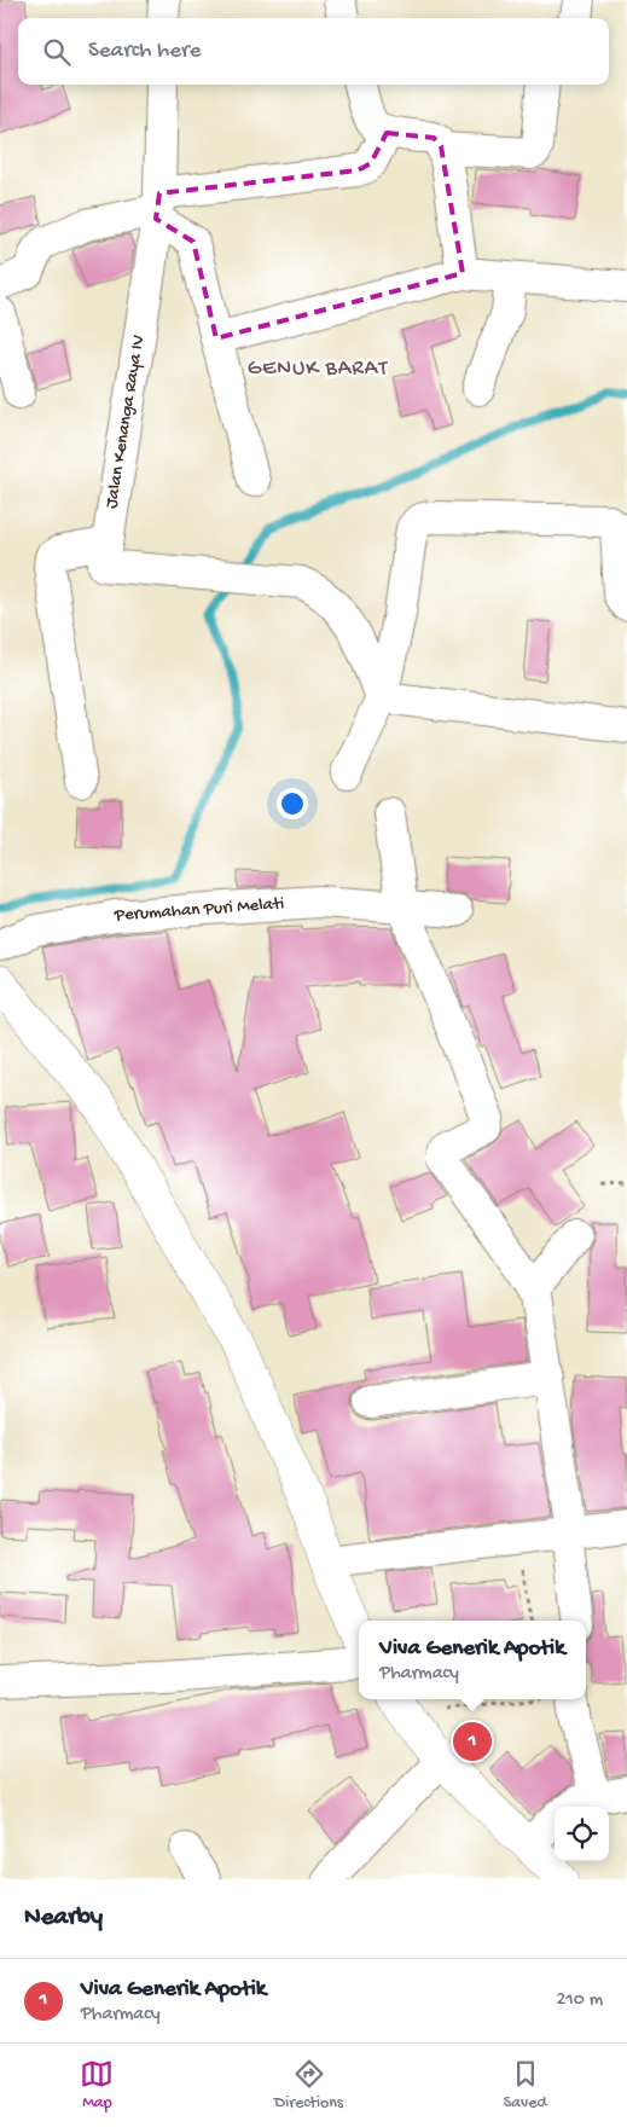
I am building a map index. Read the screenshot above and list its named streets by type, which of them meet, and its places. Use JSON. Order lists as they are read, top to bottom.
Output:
{
  "streets": {
    "street": ["Jalan Kenanga Raya IV", "Perumahan Puri Melati"]
  },
  "districts": ["GENUK BARAT"],
  "page": {
    "search": "Search here",
    "popup": ["Viva Generik Apotik", "Pharmacy"],
    "pins": "1",
    "heading": "Nearby",
    "list": [
      {
        "mark": "1",
        "name": "Viva Generik Apotik",
        "note": "Pharmacy",
        "value": "210 m"
      }
    ],
    "nav": ["Map", "Directions", "Saved"]
  }
}
